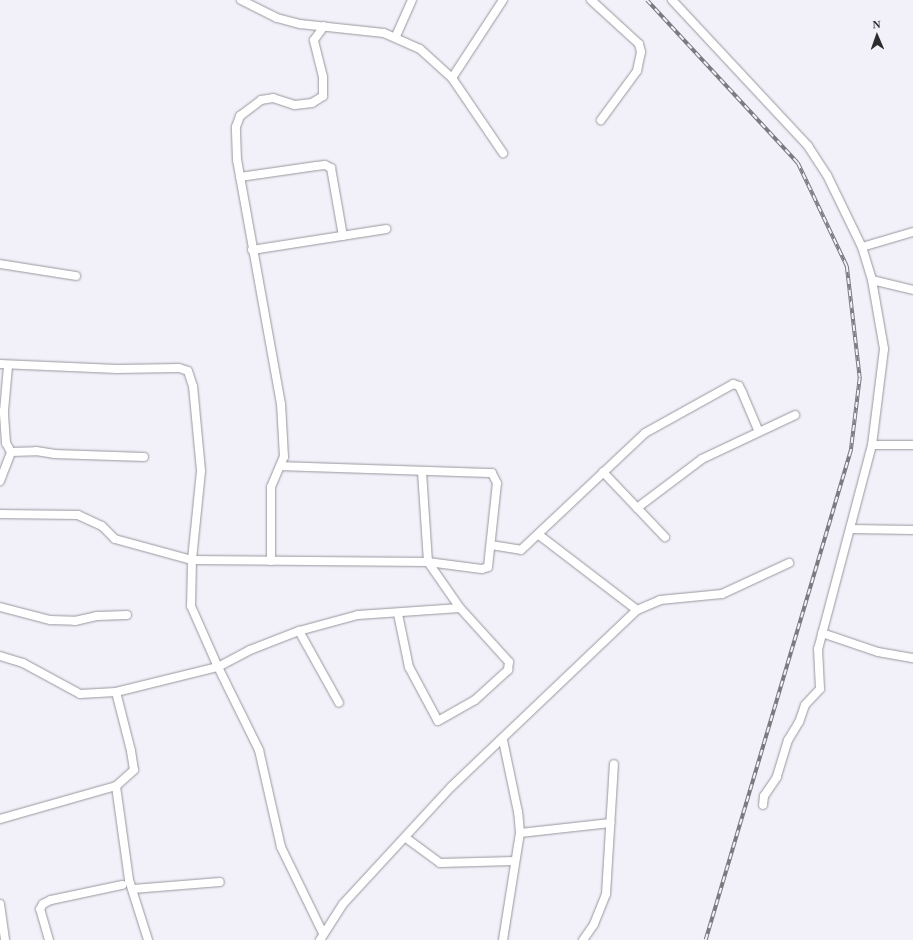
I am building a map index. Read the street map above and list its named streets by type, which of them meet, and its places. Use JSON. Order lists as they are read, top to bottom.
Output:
{
  "north": "top"
}
